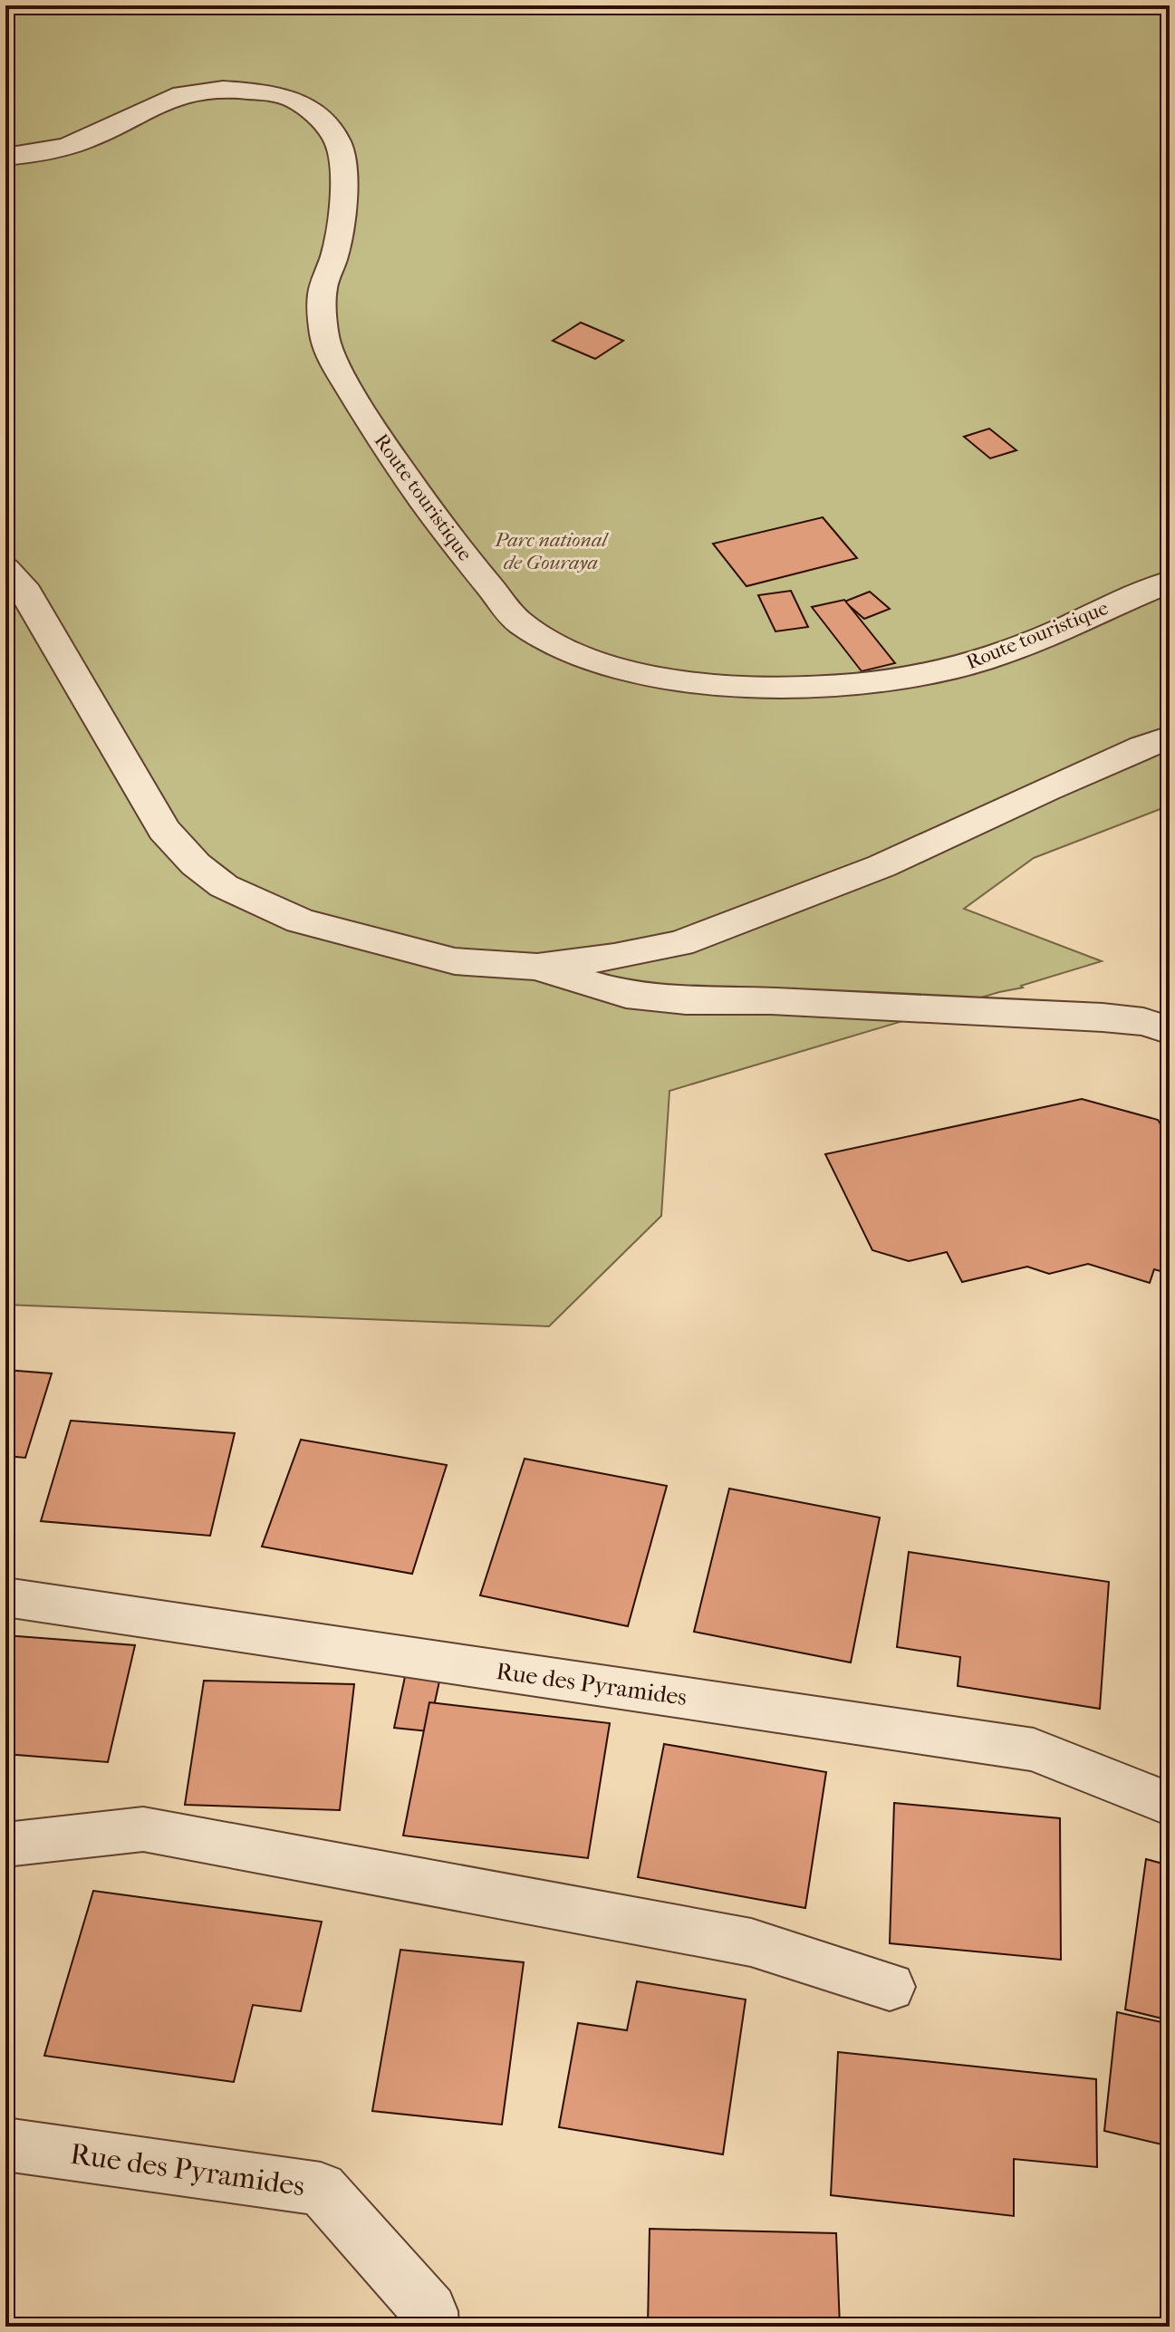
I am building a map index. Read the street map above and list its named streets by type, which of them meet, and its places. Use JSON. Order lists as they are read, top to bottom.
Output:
{
  "streets": {
    "street": ["Route touristique", "Rue des Pyramides"]
  },
  "parks": ["Parc national de Gouraya"]
}
